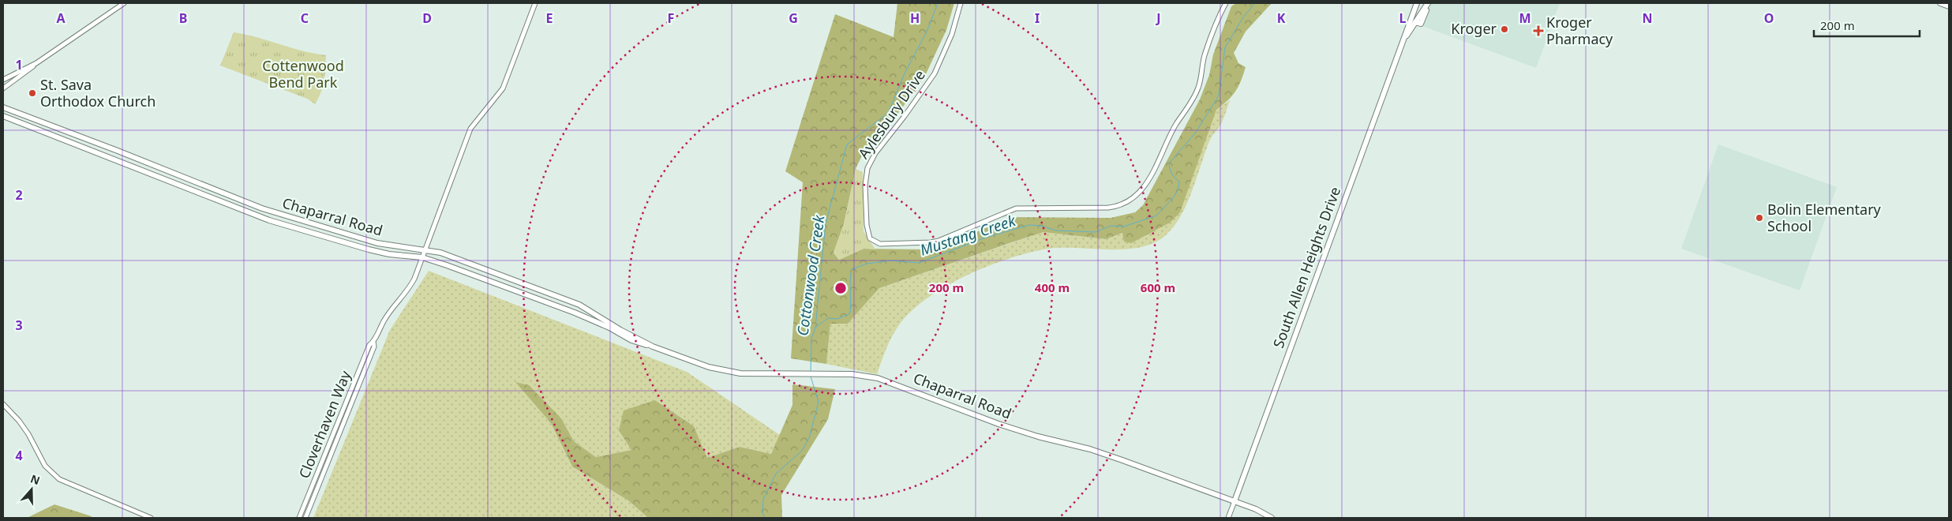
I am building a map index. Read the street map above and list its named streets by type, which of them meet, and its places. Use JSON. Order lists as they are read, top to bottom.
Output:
{
  "streets": {
    "main road": ["Chaparral Road", "South Allen Heights Drive"],
    "street": ["Aylesbury Drive", "Cloverhaven Way"]
  },
  "crossings": [
    ["Chaparral Road", "South Allen Heights Drive"],
    ["Chaparral Road", "Cloverhaven Way"]
  ],
  "water": ["Mustang Creek", "Cottonwood Creek"],
  "parks": ["Cottenwood Bend Park"],
  "places": {
    "other": ["Kroger", "St. Sava Orthodox Church", "Bolin Elementary School"],
    "health": ["Kroger Pharmacy"]
  },
  "scale_bar": "200 m",
  "north": "top",
  "grid": {
    "columns": [
      "A",
      "B",
      "C",
      "D",
      "E",
      "F",
      "G",
      "H",
      "I",
      "J",
      "K",
      "L",
      "M",
      "N",
      "O"
    ],
    "rows": [
      "1",
      "2",
      "3",
      "4"
    ]
  },
  "rings": ["200 m", "400 m", "600 m"]
}
